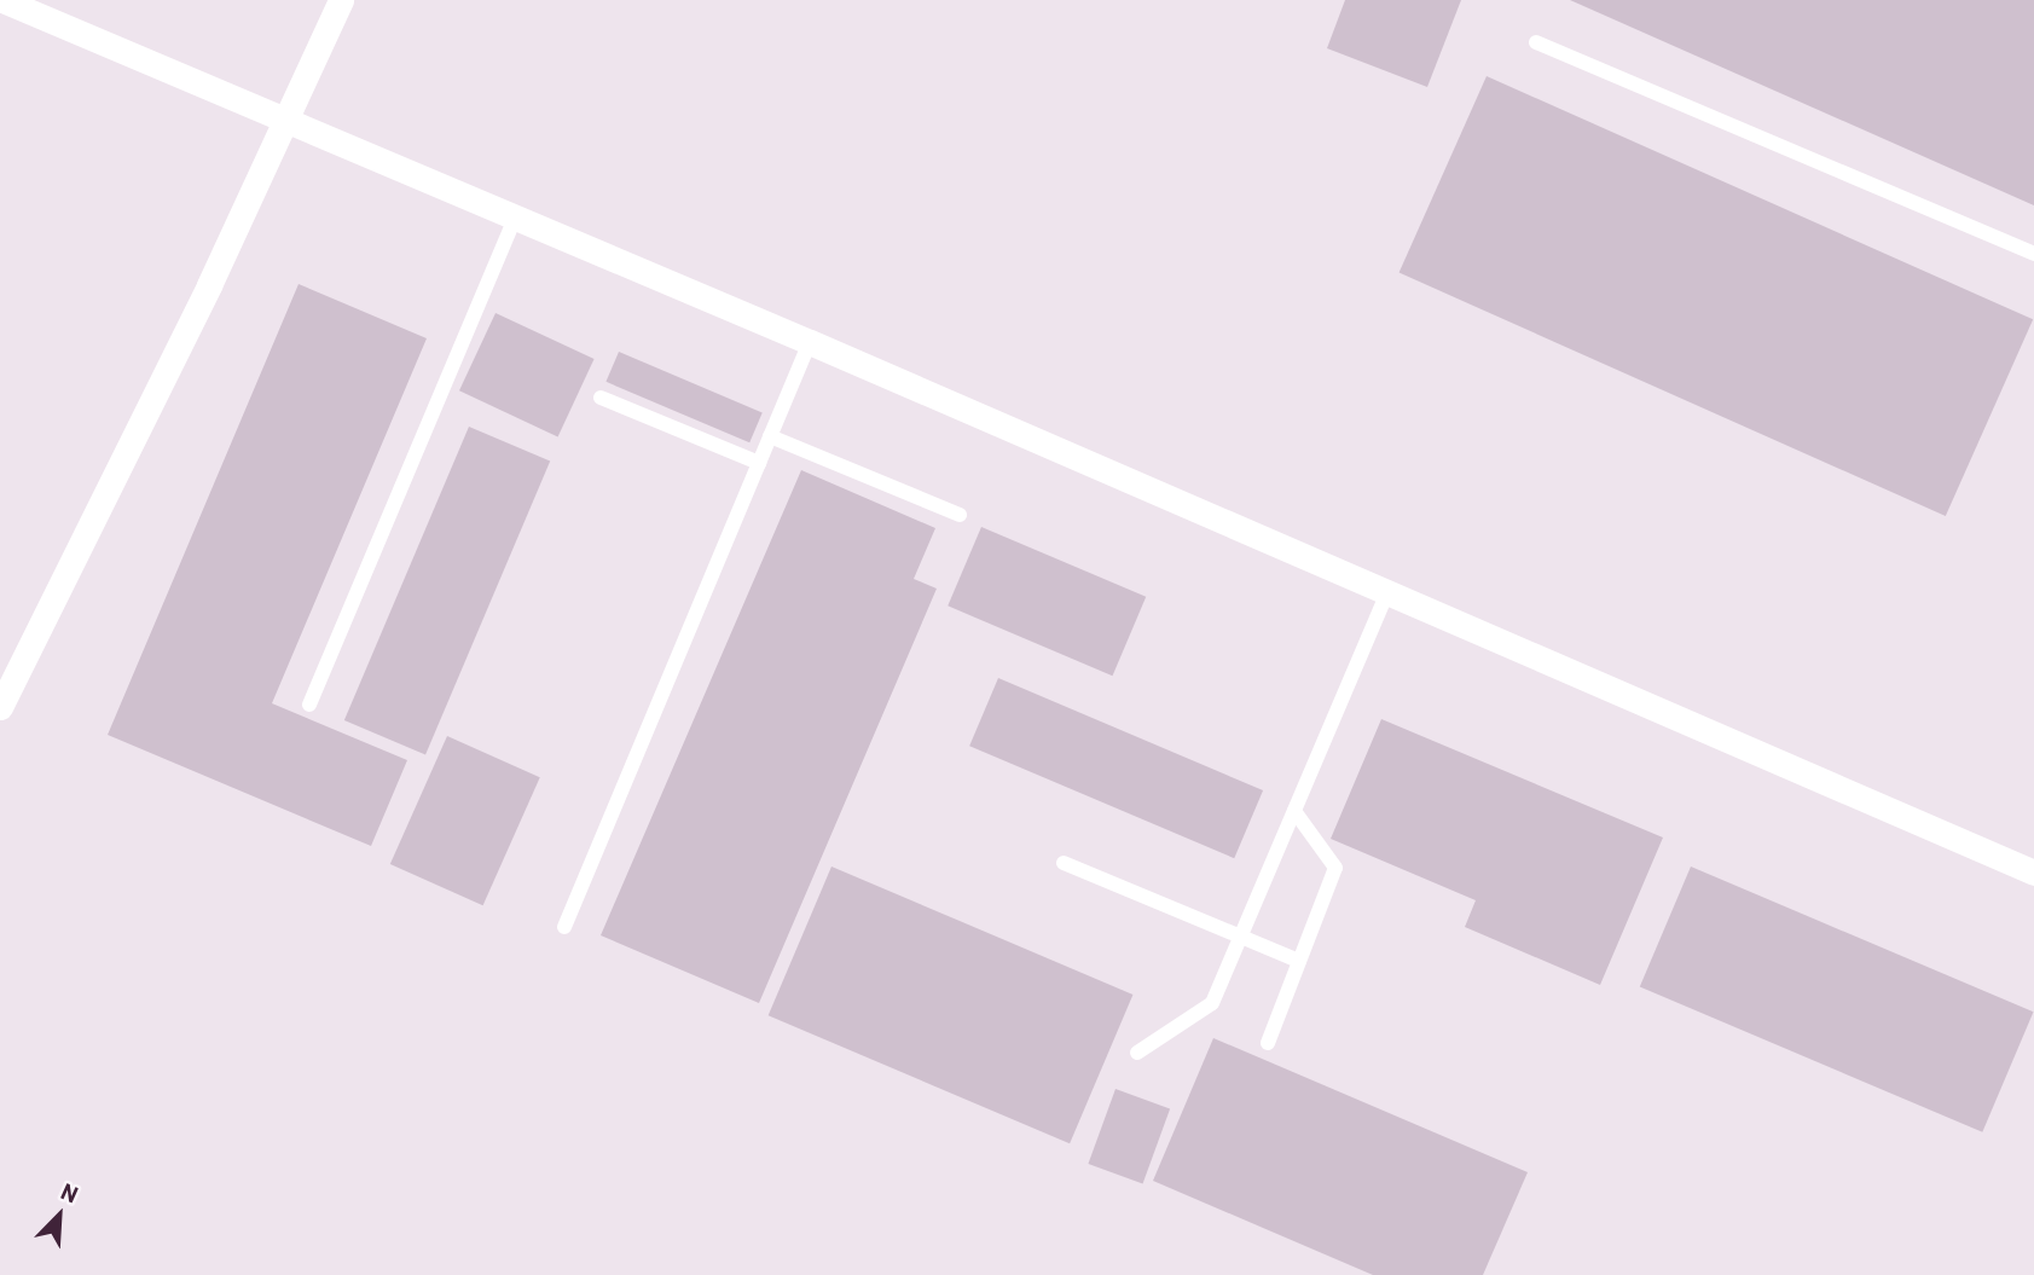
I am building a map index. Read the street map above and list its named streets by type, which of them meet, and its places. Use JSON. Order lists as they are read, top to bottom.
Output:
{
  "north": "top right"
}
